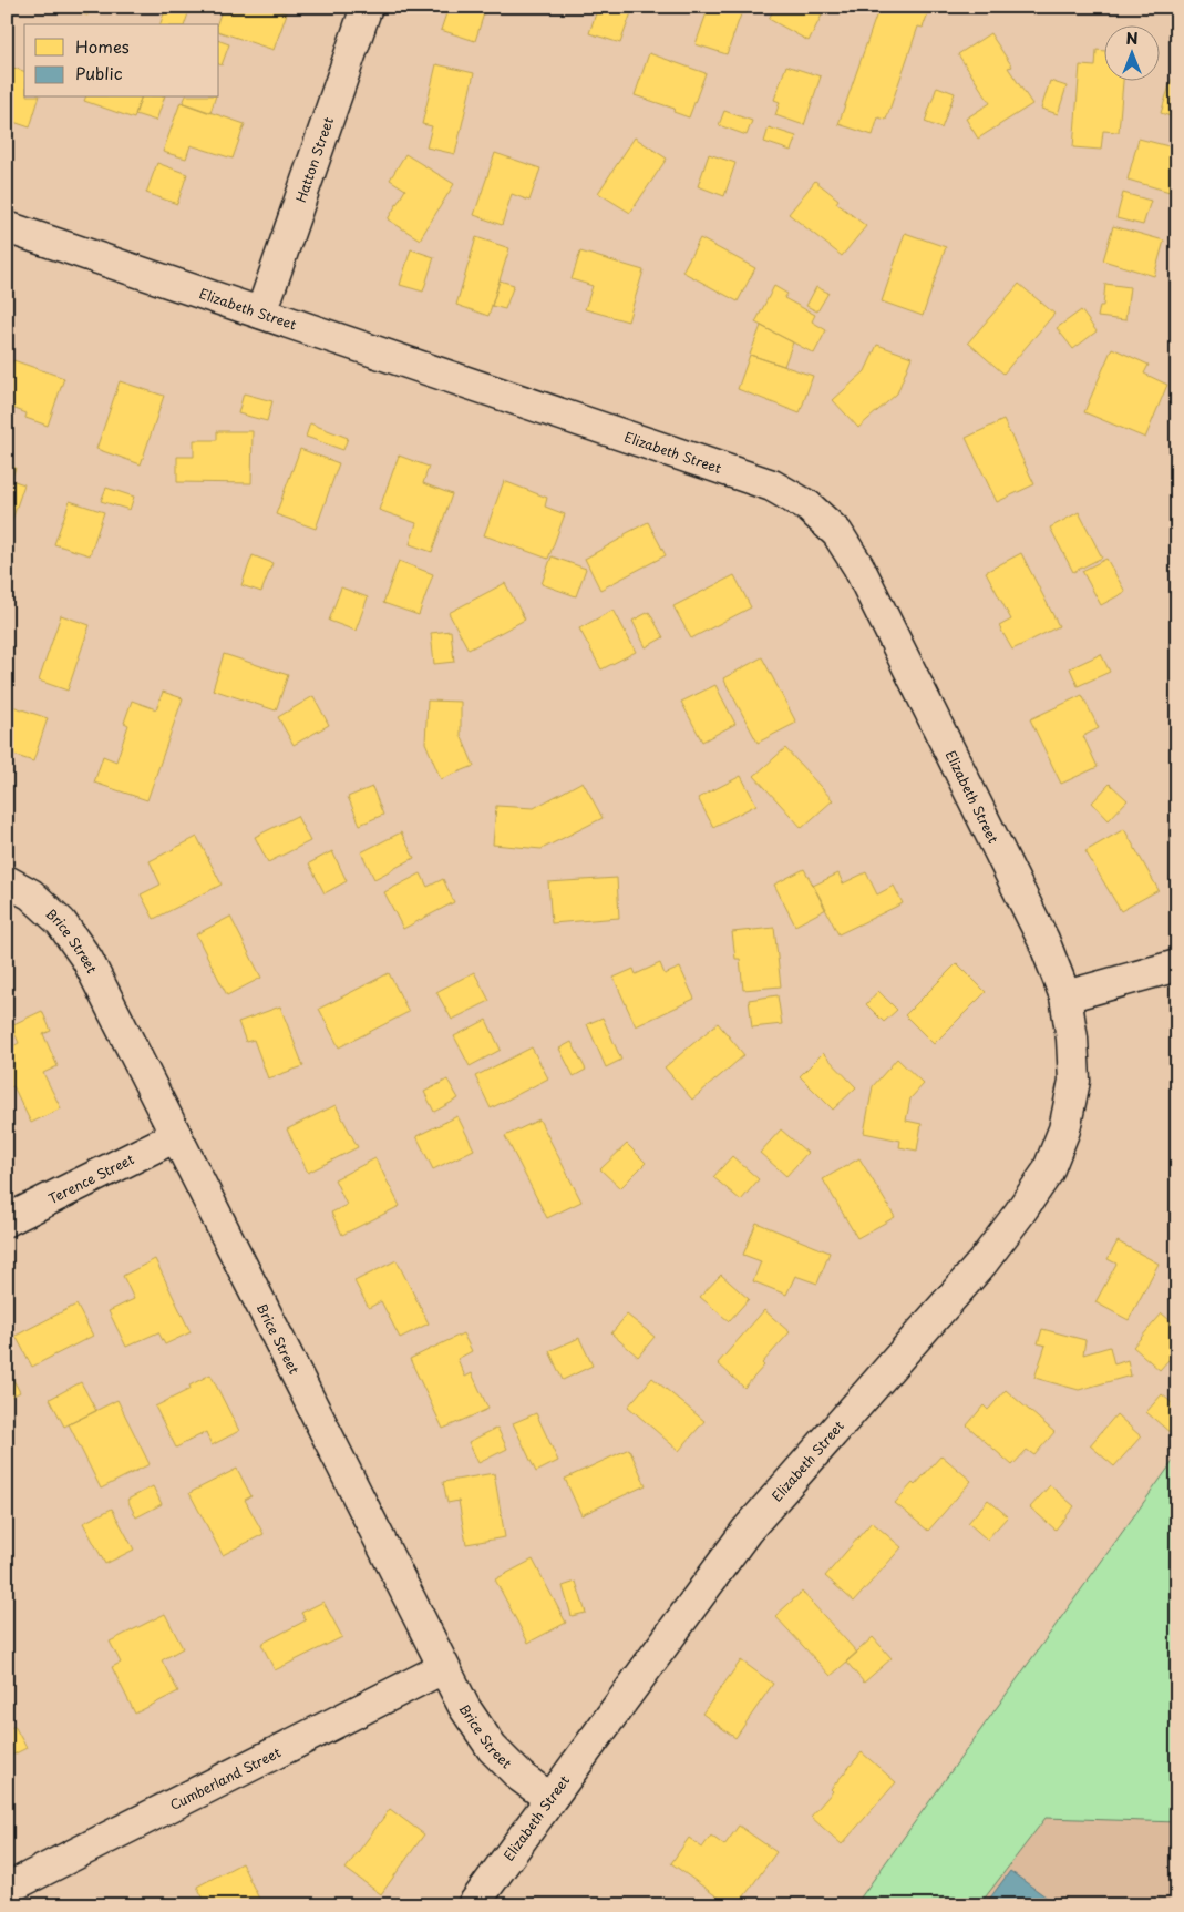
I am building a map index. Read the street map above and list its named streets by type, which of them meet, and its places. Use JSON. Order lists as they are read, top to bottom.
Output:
{
  "streets": {
    "street": [
      "Hatton Street",
      "Elizabeth Street",
      "Brice Street",
      "Terence Street",
      "Cumberland Street"
    ]
  },
  "crossings": [
    ["Hatton Street", "Elizabeth Street"],
    ["Elizabeth Street", "Brice Street"],
    ["Brice Street", "Terence Street"],
    ["Brice Street", "Cumberland Street"]
  ],
  "legend": ["Homes", "Public"],
  "north": "top"
}
